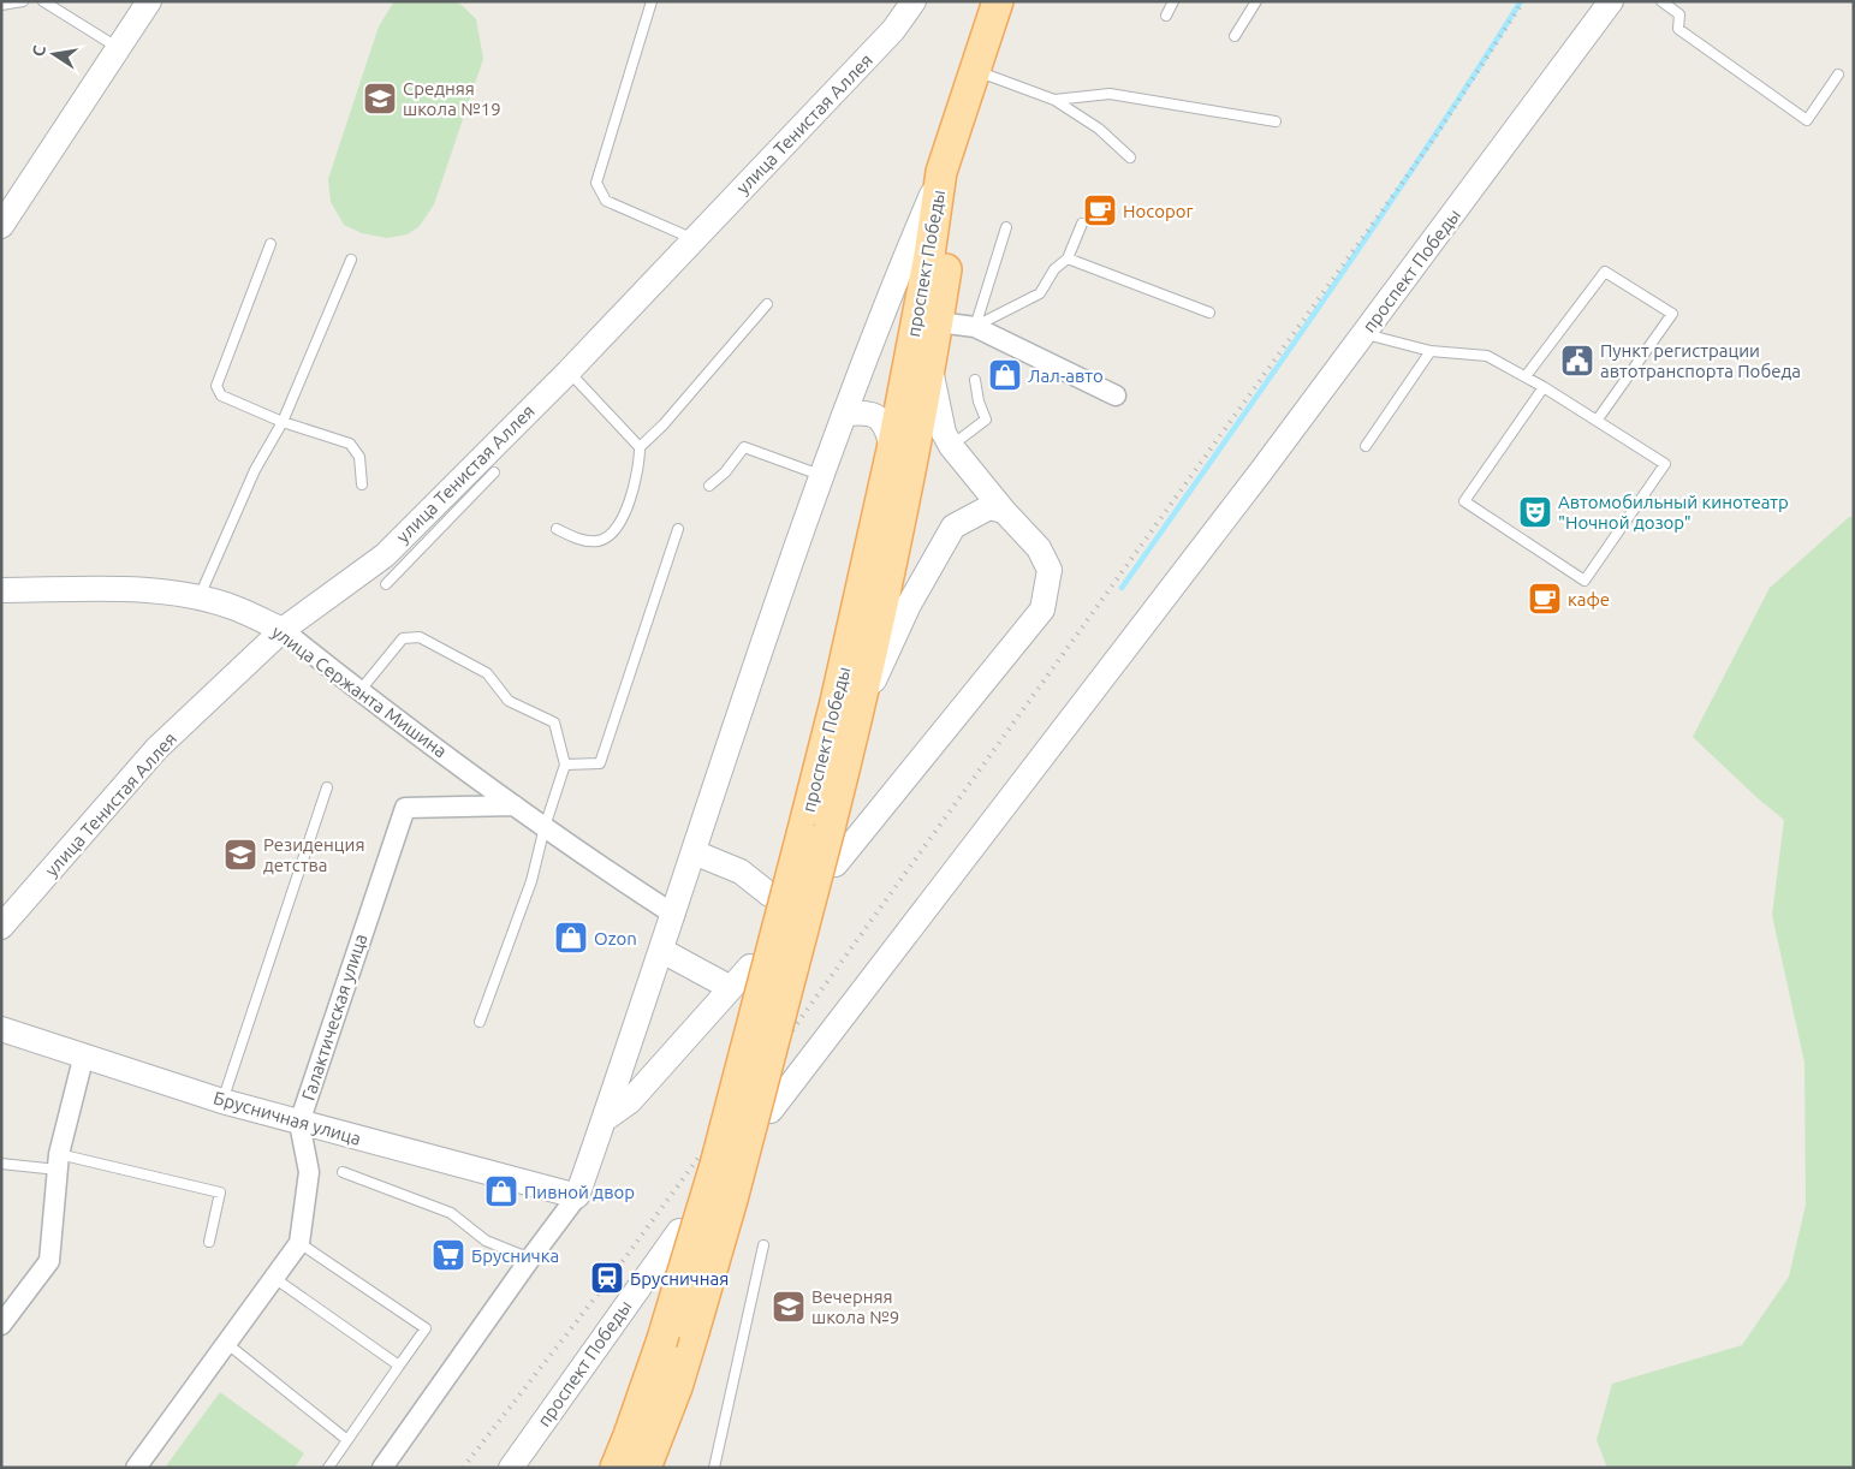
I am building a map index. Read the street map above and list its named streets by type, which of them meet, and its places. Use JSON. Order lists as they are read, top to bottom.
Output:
{
  "streets": {
    "main road": ["проспект Победы"],
    "street": [
      "улица Тенистая Аллея",
      "улица Сержанта Мишина",
      "Галактическая улица",
      "Брусничная улица"
    ]
  },
  "crossings": [
    ["улица Тенистая Аллея", "улица Сержанта Мишина"],
    ["улица Сержанта Мишина", "Галактическая улица"],
    ["Галактическая улица", "Брусничная улица"]
  ],
  "places": {
    "school or university": ["Средняя школа №19", "Резиденция детства", "Вечерняя школа №9"],
    "cafe": ["Носорог", "кафе"],
    "public building": ["Пункт регистрации автотранспорта Победа"],
    "shop": ["Лал-авто", "Ozon", "Пивной двор"],
    "theatre": ["Автомобильный кинотеатр \"Ночной дозор\""],
    "supermarket": ["Брусничка"],
    "station": ["Брусничная"]
  },
  "north": "left"
}
